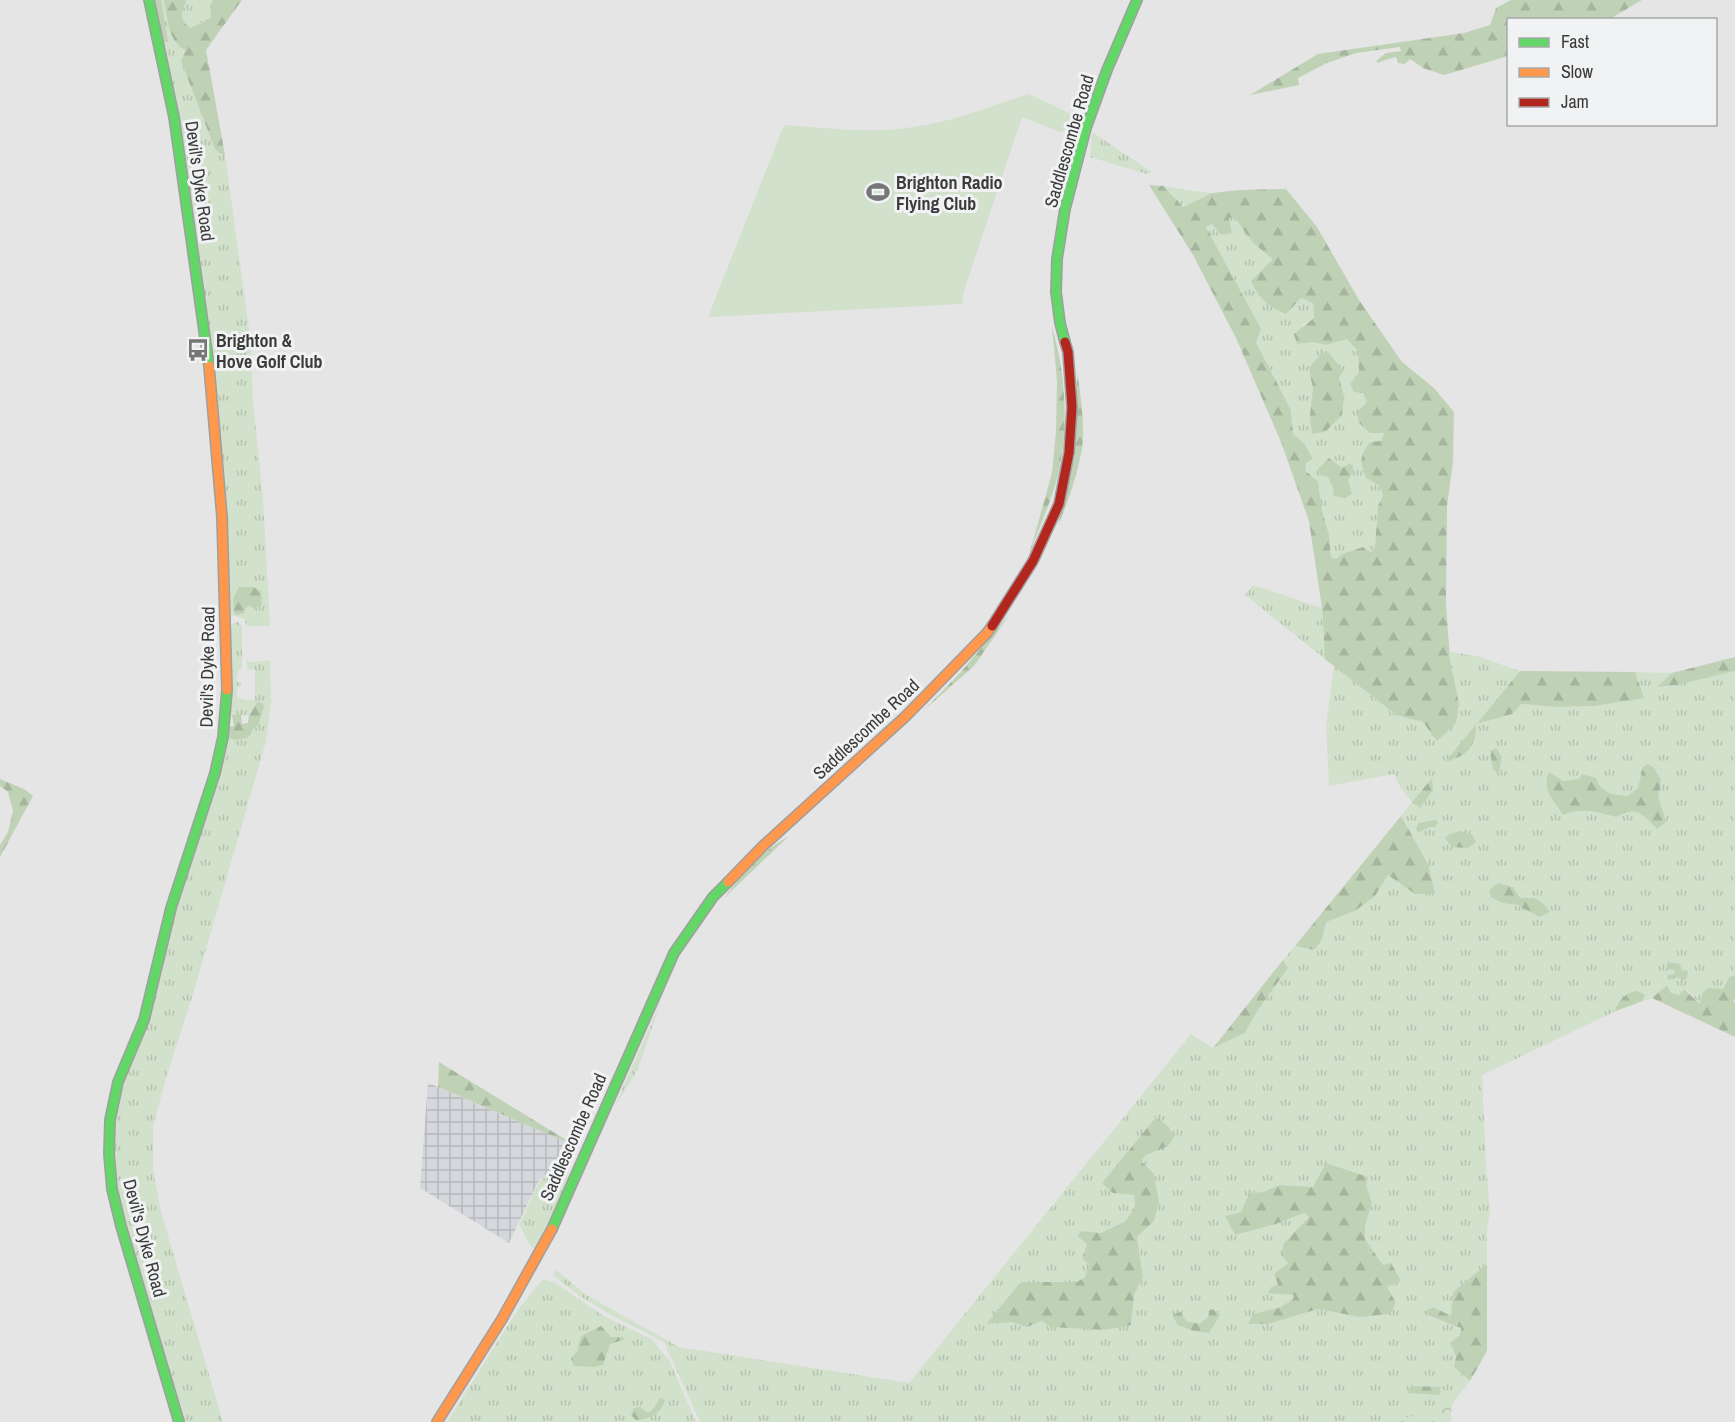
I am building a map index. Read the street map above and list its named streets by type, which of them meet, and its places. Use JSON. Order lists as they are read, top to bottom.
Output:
{
  "streets": {
    "street": ["Saddlescombe Road", "Devil's Dyke Road"]
  },
  "places": {
    "sports": ["Brighton Radio Flying Club"],
    "bus stop": ["Brighton & Hove Golf Club"]
  },
  "legend": ["Fast", "Slow", "Jam"]
}
